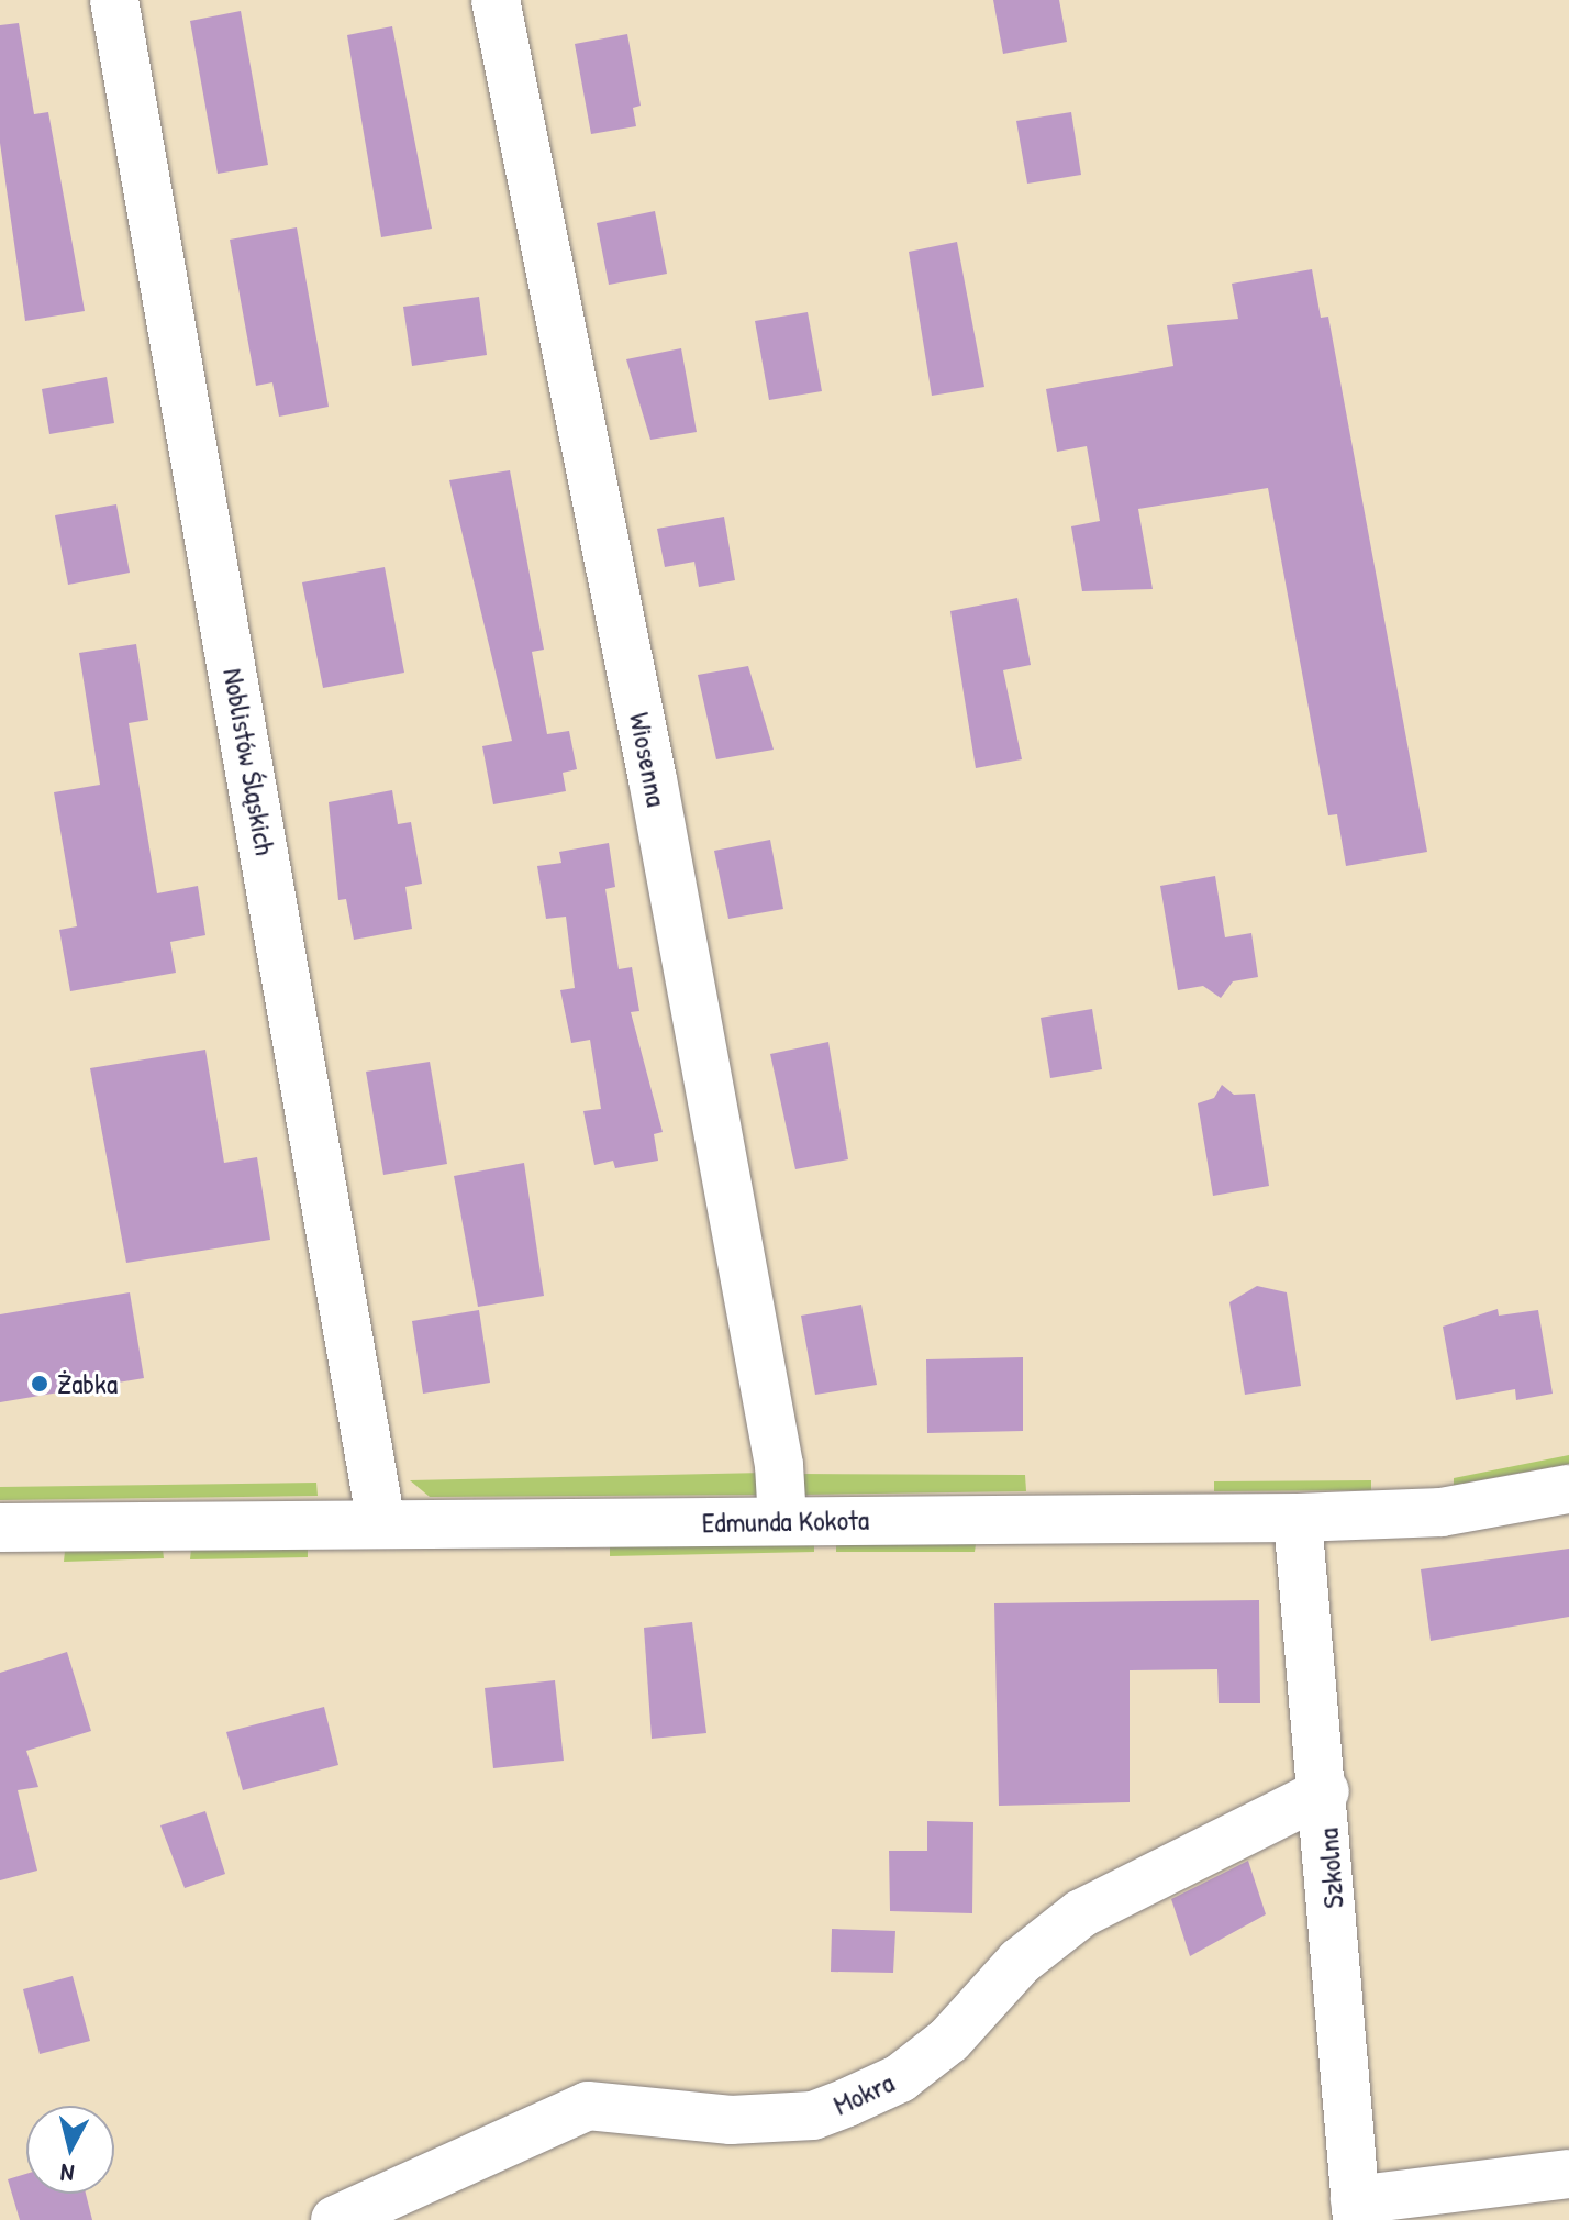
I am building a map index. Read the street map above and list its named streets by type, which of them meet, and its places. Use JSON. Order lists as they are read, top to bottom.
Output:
{
  "streets": {
    "street": [
      "Wiosenna",
      "Noblistów Śląskich",
      "Edmunda Kokota",
      "Szkolna",
      "Mokra"
    ]
  },
  "crossings": [
    ["Wiosenna", "Edmunda Kokota"],
    ["Noblistów Śląskich", "Edmunda Kokota"],
    ["Edmunda Kokota", "Szkolna"],
    ["Szkolna", "Mokra"]
  ],
  "places": ["Żabka"],
  "north": "bottom"
}
